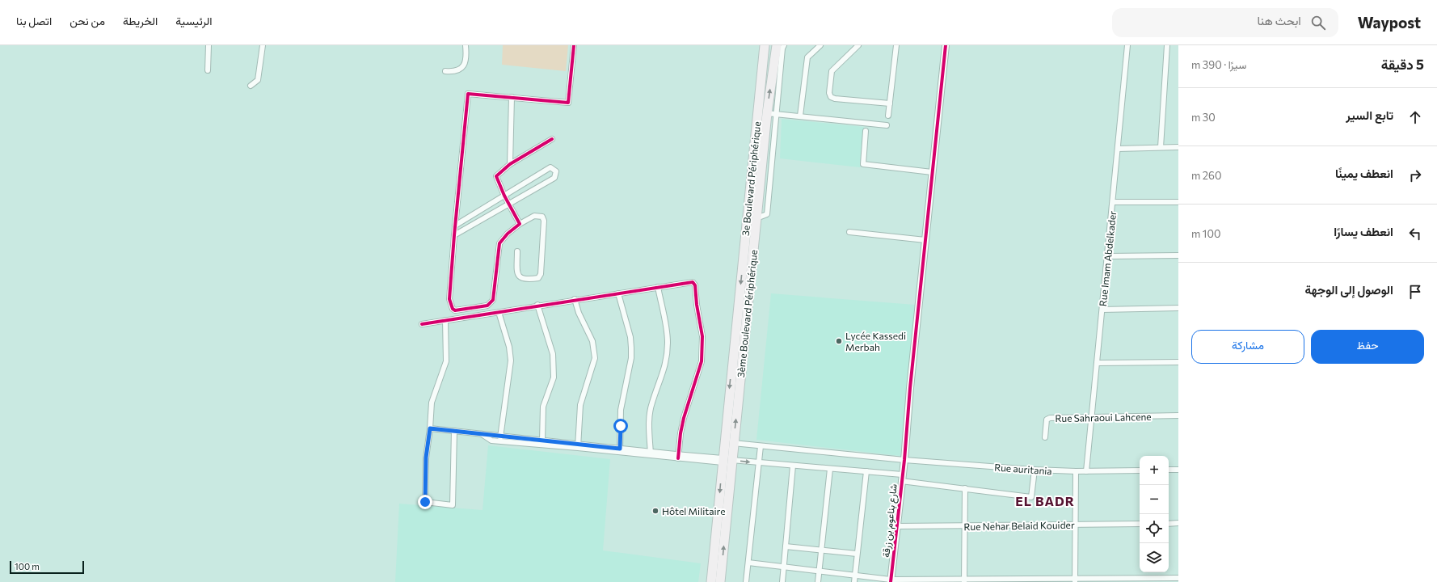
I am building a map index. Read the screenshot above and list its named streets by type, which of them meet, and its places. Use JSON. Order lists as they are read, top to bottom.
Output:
{
  "streets": {
    "highway": ["3e Boulevard Périphérique", "3ème Boulevard Périphérique"],
    "street": [
      "Rue Imam Abdelkader",
      "Rue Sahraoui Lahcene",
      "Rue auritania",
      "شارع بناعوم بن زرقة",
      "Rue Nehar Belaid Kouider"
    ]
  },
  "crossings": [
    ["3e Boulevard Périphérique", "3ème Boulevard Périphérique"],
    ["3e Boulevard Périphérique", "Rue auritania"],
    ["Rue Imam Abdelkader", "Rue Sahraoui Lahcene"],
    ["Rue Imam Abdelkader", "Rue auritania"],
    ["3ème Boulevard Périphérique", "Rue auritania"],
    ["Rue auritania", "شارع بناعوم بن زرقة"],
    ["شارع بناعوم بن زرقة", "Rue Nehar Belaid Kouider"]
  ],
  "one_way": ["3e Boulevard Périphérique", "3ème Boulevard Périphérique"],
  "districts": ["EL BADR"],
  "places": ["Lycée Kassedi Merbah", "Hôtel Militaire"],
  "scale_bar": "100 m",
  "page": {
    "header": "Waypost",
    "search": "ابحث هنا",
    "nav": [
      "الرئيسية",
      "الخريطة",
      "من نحن",
      "اتصل بنا"
    ],
    "heading": ["5 دقيقة", "سيرًا · 390 m"],
    "list": [
      ["تابع السير", "30 m"],
      ["انعطف يمينًا", "260 m"],
      ["انعطف يسارًا", "100 m"],
      "الوصول إلى الوجهة"
    ],
    "buttons": ["حفظ", "مشاركة"],
    "map_buttons": ["+", "−"],
    "scale": "100 m"
  }
}
